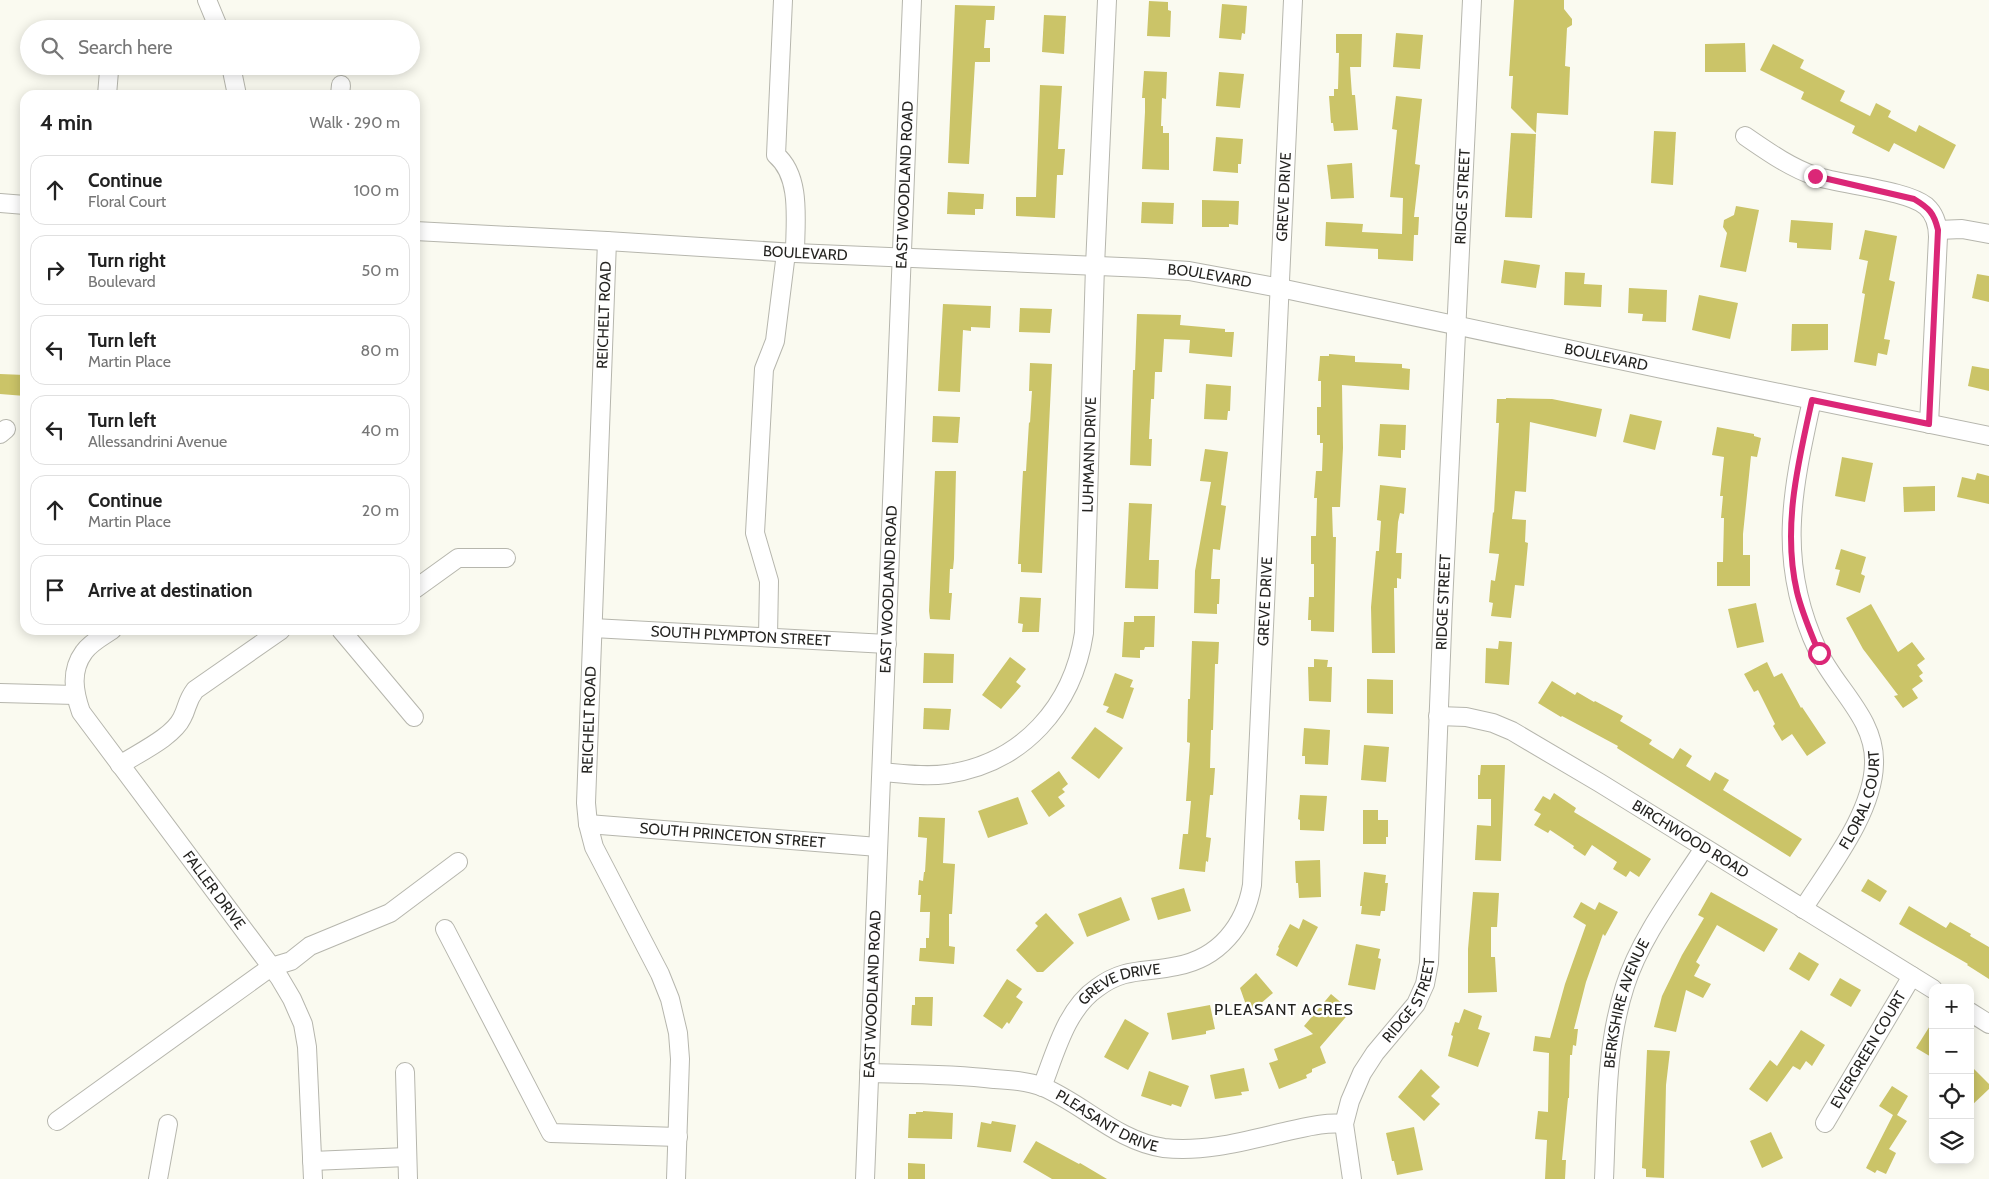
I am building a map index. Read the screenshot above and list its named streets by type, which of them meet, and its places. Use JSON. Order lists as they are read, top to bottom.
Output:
{
  "streets": {
    "street": [
      "EAST WOODLAND ROAD",
      "GREVE DRIVE",
      "RIDGE STREET",
      "BOULEVARD",
      "REICHELT ROAD",
      "LUHMANN DRIVE",
      "SOUTH PLYMPTON STREET",
      "FLORAL COURT",
      "SOUTH PRINCETON STREET",
      "BIRCHWOOD ROAD",
      "FALLER DRIVE",
      "BERKSHIRE AVENUE",
      "EVERGREEN COURT",
      "PLEASANT DRIVE"
    ]
  },
  "crossings": [
    ["EAST WOODLAND ROAD", "BOULEVARD"],
    ["EAST WOODLAND ROAD", "LUHMANN DRIVE"],
    ["EAST WOODLAND ROAD", "SOUTH PLYMPTON STREET"],
    ["EAST WOODLAND ROAD", "SOUTH PRINCETON STREET"],
    ["EAST WOODLAND ROAD", "PLEASANT DRIVE"],
    ["GREVE DRIVE", "BOULEVARD"],
    ["GREVE DRIVE", "PLEASANT DRIVE"],
    ["RIDGE STREET", "BOULEVARD"],
    ["RIDGE STREET", "BIRCHWOOD ROAD"],
    ["RIDGE STREET", "PLEASANT DRIVE"],
    ["BOULEVARD", "REICHELT ROAD"],
    ["BOULEVARD", "LUHMANN DRIVE"],
    ["BOULEVARD", "FLORAL COURT"],
    ["REICHELT ROAD", "SOUTH PLYMPTON STREET"],
    ["REICHELT ROAD", "SOUTH PRINCETON STREET"],
    ["FLORAL COURT", "BIRCHWOOD ROAD"],
    ["BIRCHWOOD ROAD", "BERKSHIRE AVENUE"],
    ["BIRCHWOOD ROAD", "EVERGREEN COURT"]
  ],
  "districts": ["PLEASANT ACRES"],
  "page": {
    "search": "Search here",
    "heading": ["4 min", "Walk · 290 m"],
    "list": [
      ["Continue", "Floral Court", "100 m"],
      ["Turn right", "Boulevard", "50 m"],
      ["Turn left", "Martin Place", "80 m"],
      ["Turn left", "Allessandrini Avenue", "40 m"],
      ["Continue", "Martin Place", "20 m"],
      "Arrive at destination"
    ],
    "map_buttons": ["+", "−"]
  }
}
